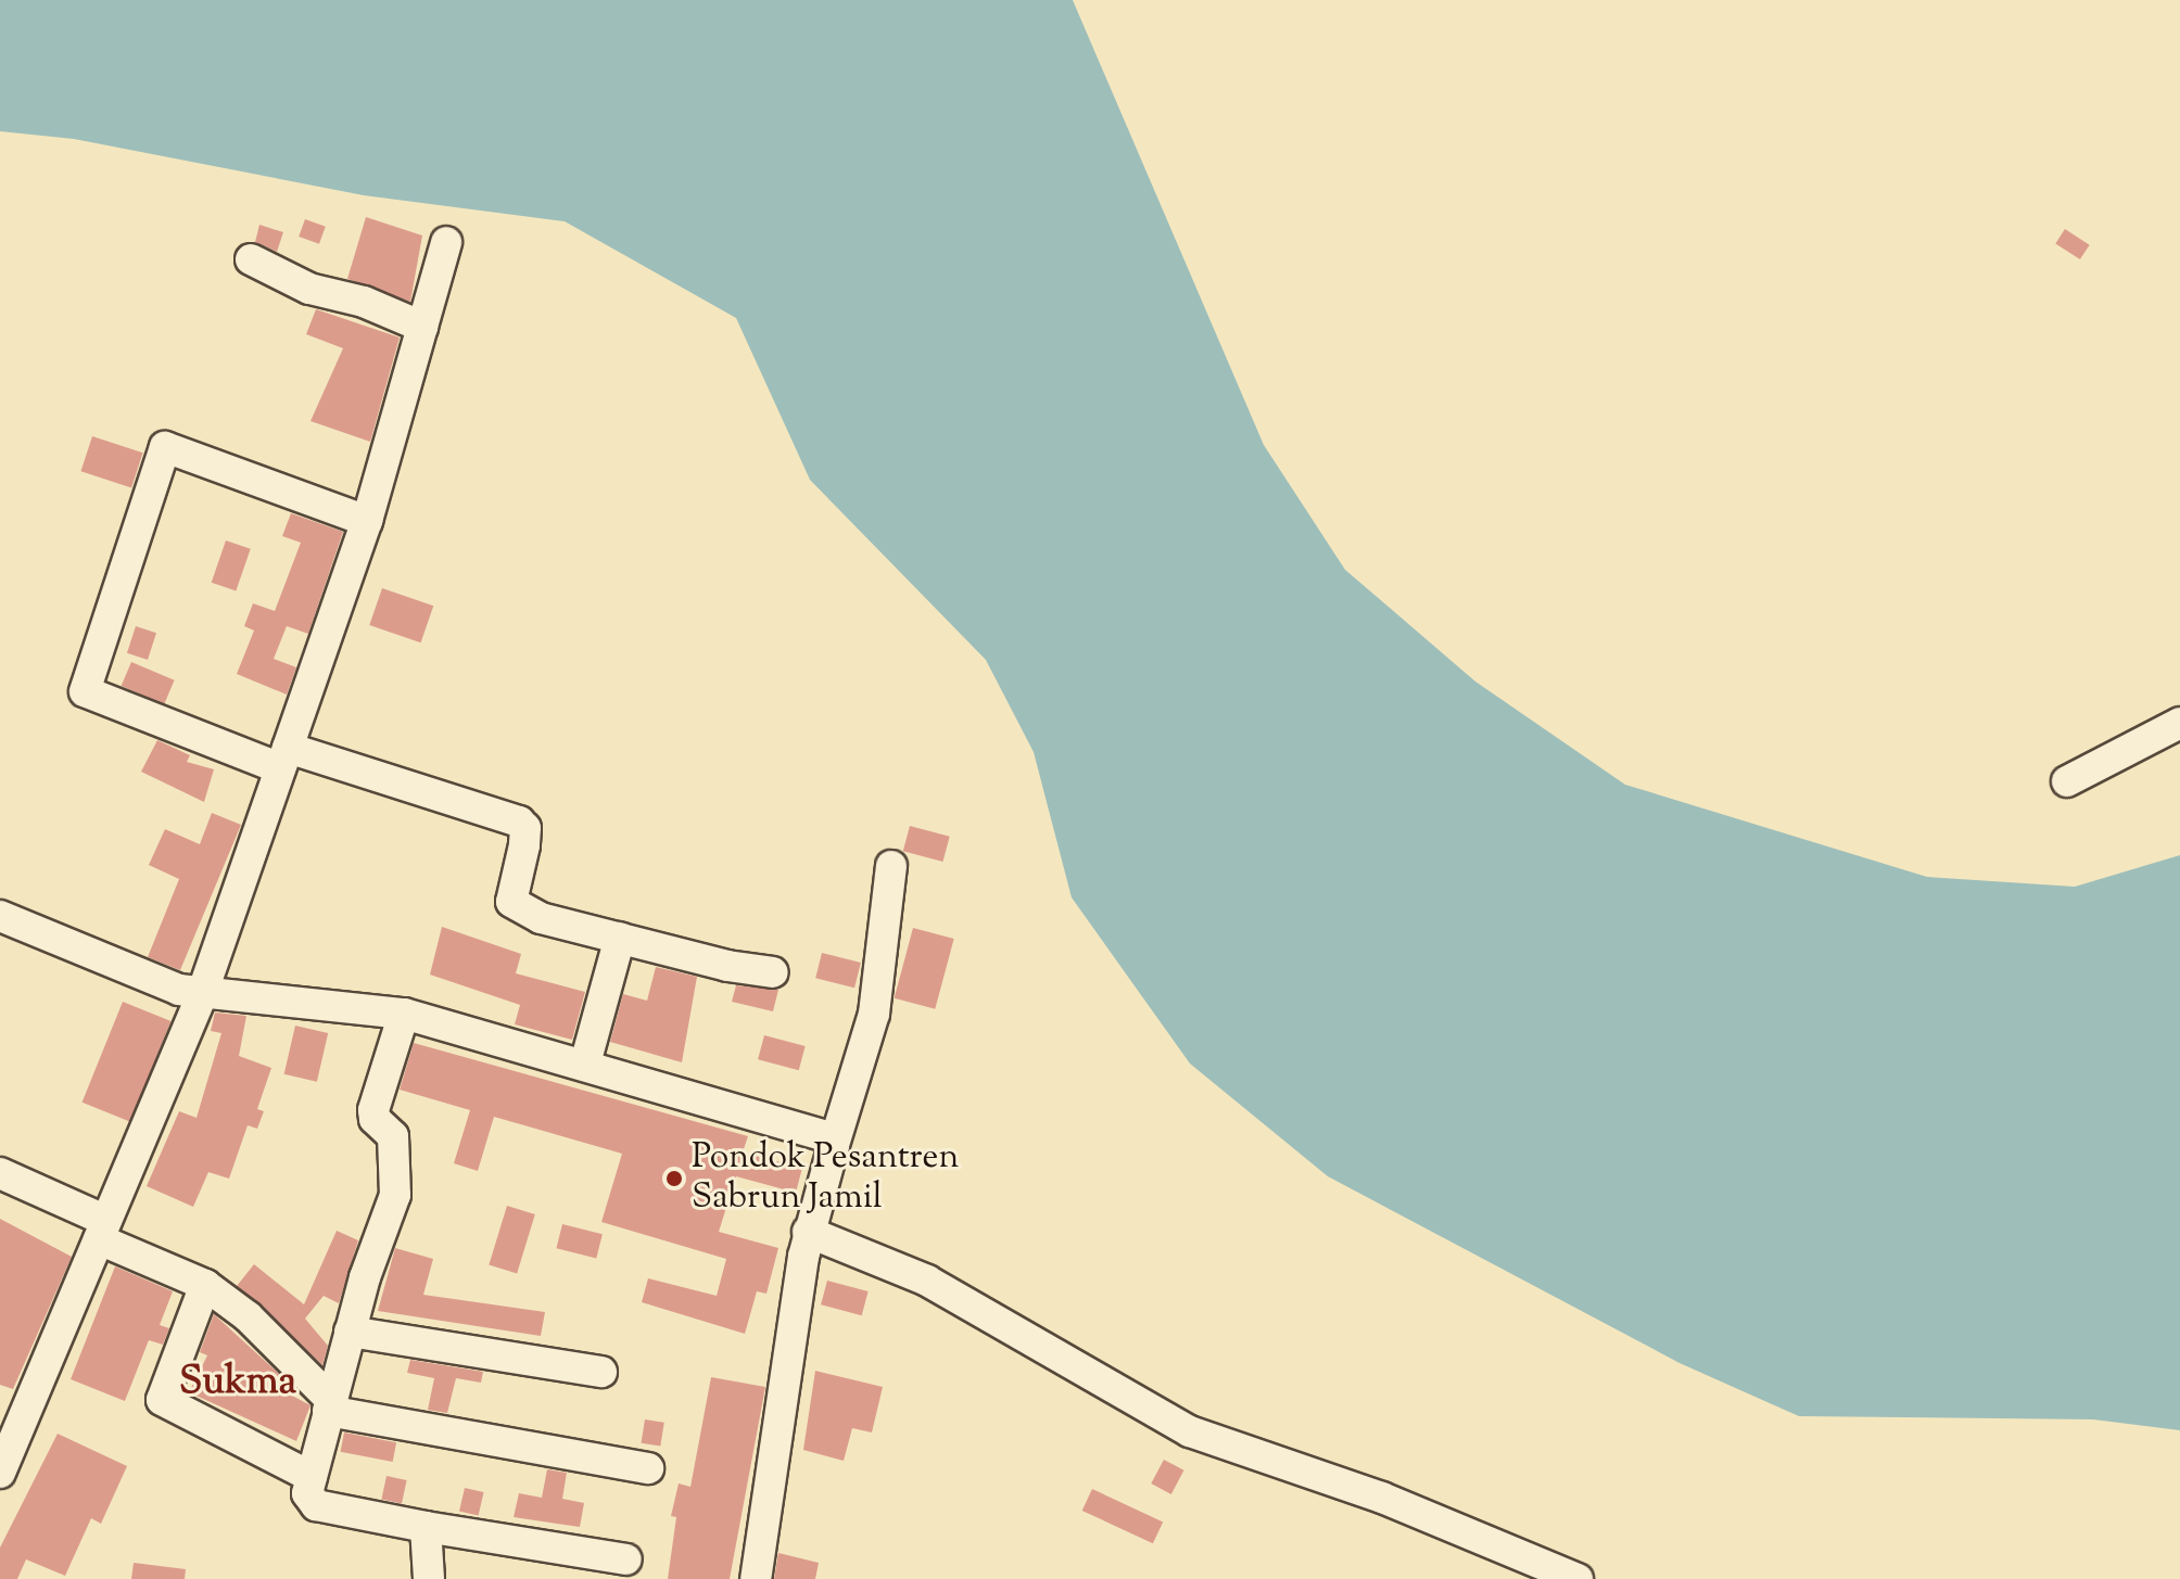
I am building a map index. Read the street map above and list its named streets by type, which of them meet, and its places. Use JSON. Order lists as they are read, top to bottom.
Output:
{
  "districts": ["Sukma"],
  "places": ["Pondok Pesantren Sabrun Jamil"]
}
